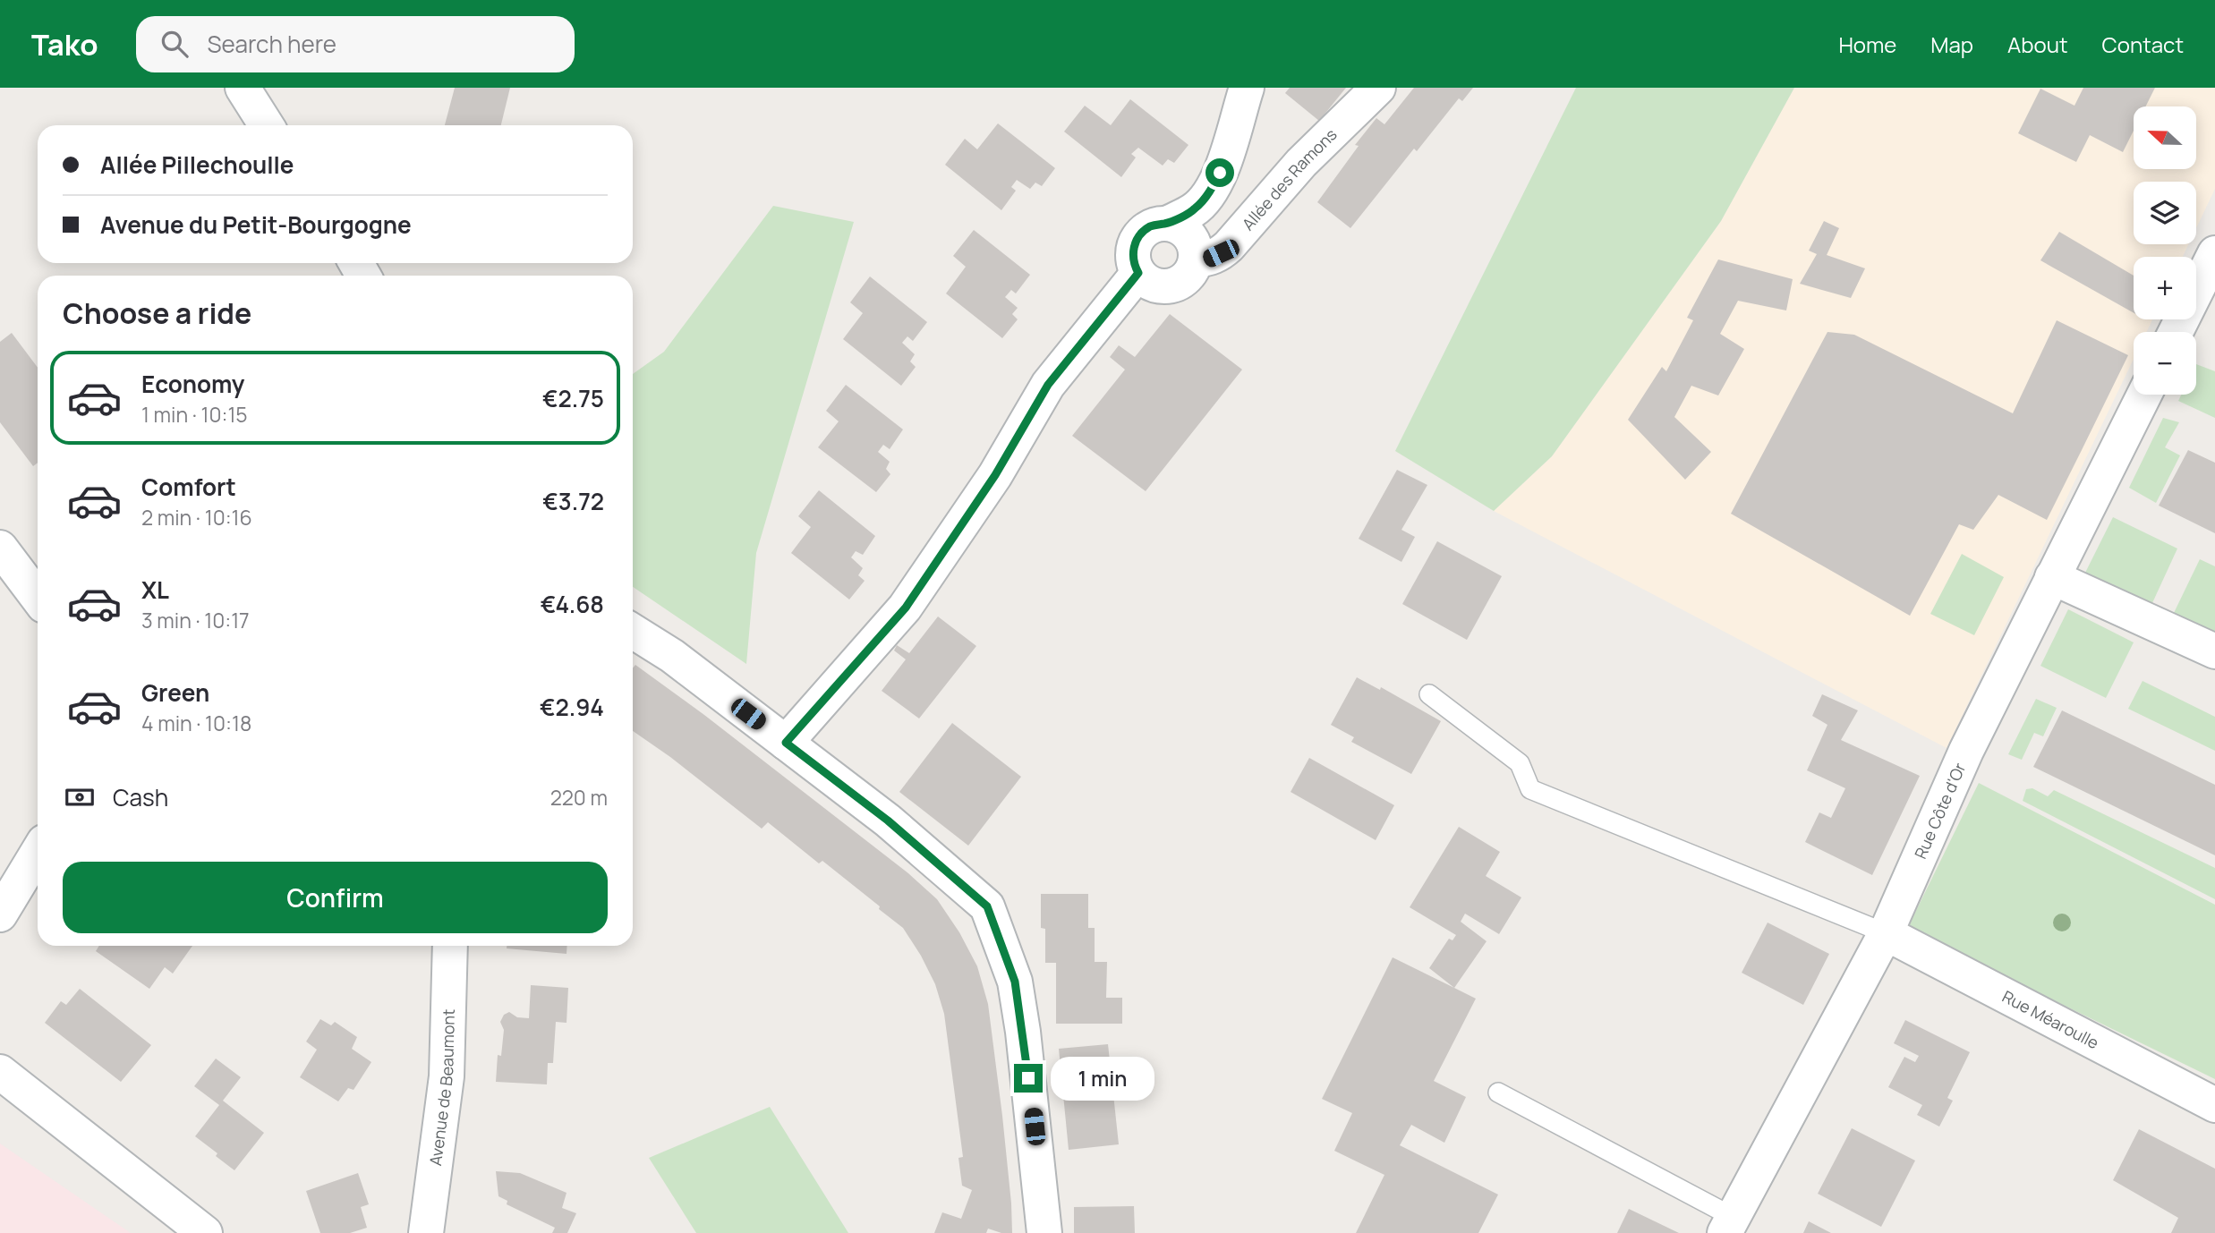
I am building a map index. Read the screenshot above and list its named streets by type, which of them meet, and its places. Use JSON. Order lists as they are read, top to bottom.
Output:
{
  "streets": {
    "street": [
      "Allée des Ramons",
      "Rue Côte d'Or",
      "Rue Méaroulle",
      "Avenue de Beaumont"
    ]
  },
  "crossings": [
    ["Rue Côte d'Or", "Rue Méaroulle"]
  ],
  "north": "left",
  "page": {
    "header": "Tako",
    "search": "Search here",
    "nav": [
      "Home",
      "Map",
      "About",
      "Contact"
    ],
    "map_buttons": ["+", "−"],
    "banner": ["Allée Pillechoulle", "Avenue du Petit-Bourgogne"],
    "heading": "Choose a ride",
    "list": [
      {
        "name": "Economy",
        "note": "1 min · 10:15",
        "value": "€2.75"
      },
      {
        "name": "Comfort",
        "note": "2 min · 10:16",
        "value": "€3.72"
      },
      {
        "name": "XL",
        "note": "3 min · 10:17",
        "value": "€4.68"
      },
      {
        "name": "Green",
        "note": "4 min · 10:18",
        "value": "€2.94"
      }
    ],
    "pay": ["Cash", "220 m"],
    "buttons": "Confirm",
    "bubble": "1 min"
  }
}
